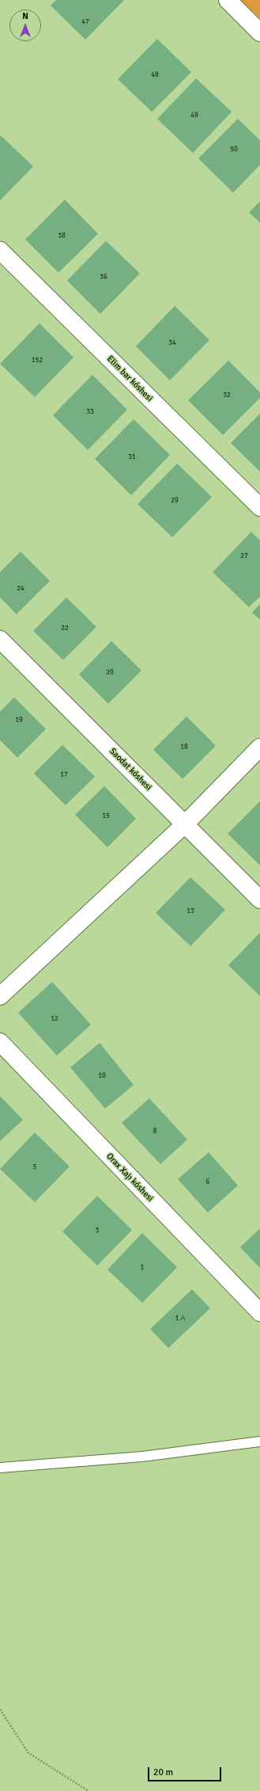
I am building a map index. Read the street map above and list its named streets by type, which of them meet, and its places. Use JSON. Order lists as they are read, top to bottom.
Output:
{
  "streets": {
    "street": ["Elim bar kóshesi", "Saodat kóshesi", "Orax Xajı kóshesi"]
  },
  "house_numbers": [
    "47",
    "48",
    "49",
    "50",
    "38",
    "36",
    "34",
    "152",
    "32",
    "33",
    "31",
    "29",
    "27",
    "24",
    "22",
    "20",
    "19",
    "18",
    "17",
    "15",
    "13",
    "12",
    "10",
    "8",
    "5",
    "6",
    "3",
    "1",
    "1 А"
  ],
  "scale_bar": "20 m",
  "north": "top"
}
